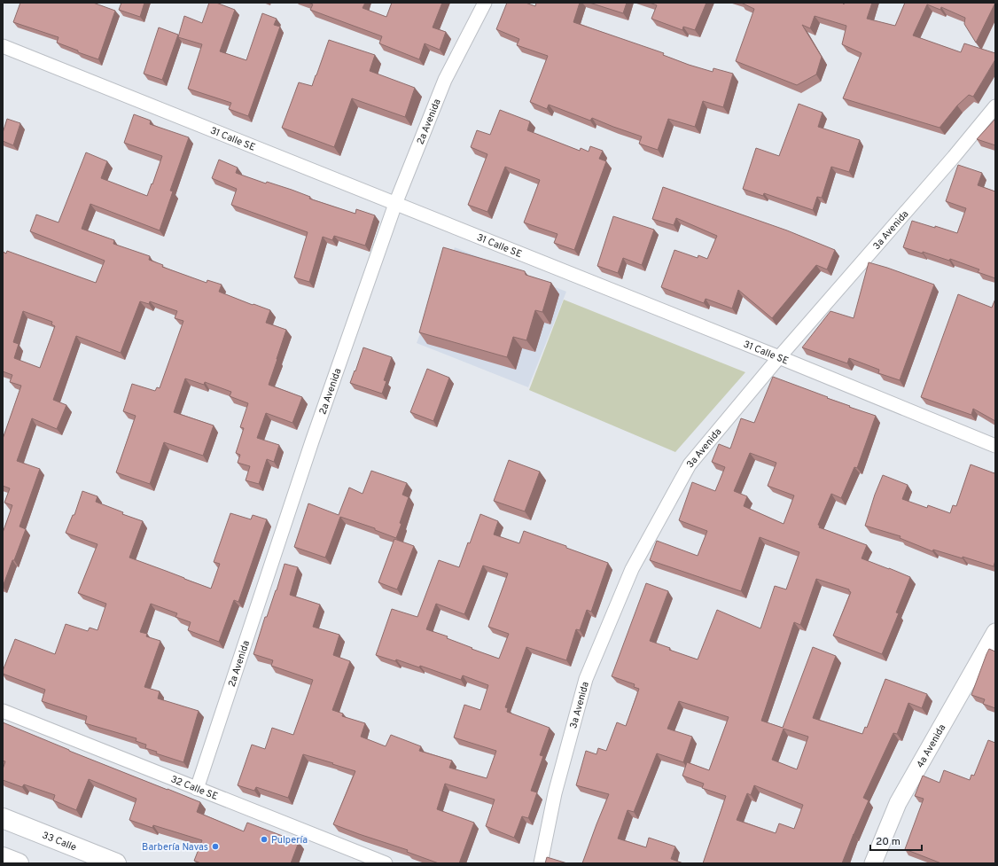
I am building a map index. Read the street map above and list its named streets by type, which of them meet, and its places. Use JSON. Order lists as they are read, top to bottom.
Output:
{
  "streets": {
    "main road": ["33 Calle"],
    "street": [
      "2a Avenida",
      "31 Calle SE",
      "3a Avenida",
      "4a Avenida",
      "32 Calle SE"
    ]
  },
  "crossings": [
    ["2a Avenida", "31 Calle SE"],
    ["2a Avenida", "32 Calle SE"],
    ["31 Calle SE", "3a Avenida"]
  ],
  "places": ["Pulpería", "Barbería Navas"],
  "scale_bar": "20 m"
}
